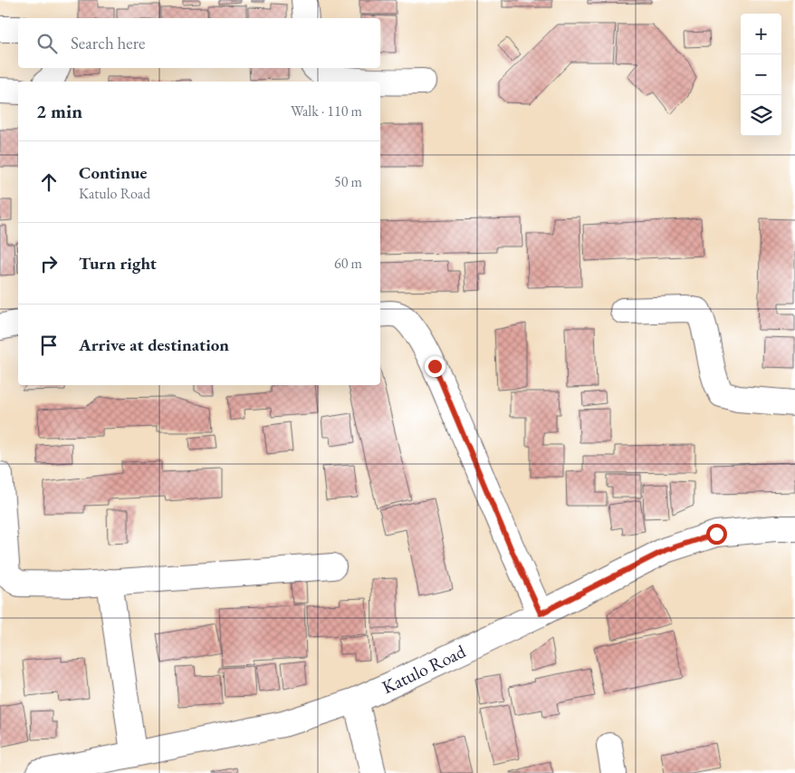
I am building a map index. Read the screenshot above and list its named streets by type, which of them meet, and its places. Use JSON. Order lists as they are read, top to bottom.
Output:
{
  "streets": {
    "street": ["Katulo Road"]
  },
  "page": {
    "map_buttons": ["+", "−"],
    "search": "Search here",
    "heading": ["2 min", "Walk · 110 m"],
    "list": [
      ["Continue", "Katulo Road", "50 m"],
      ["Turn right", "60 m"],
      "Arrive at destination"
    ]
  }
}
